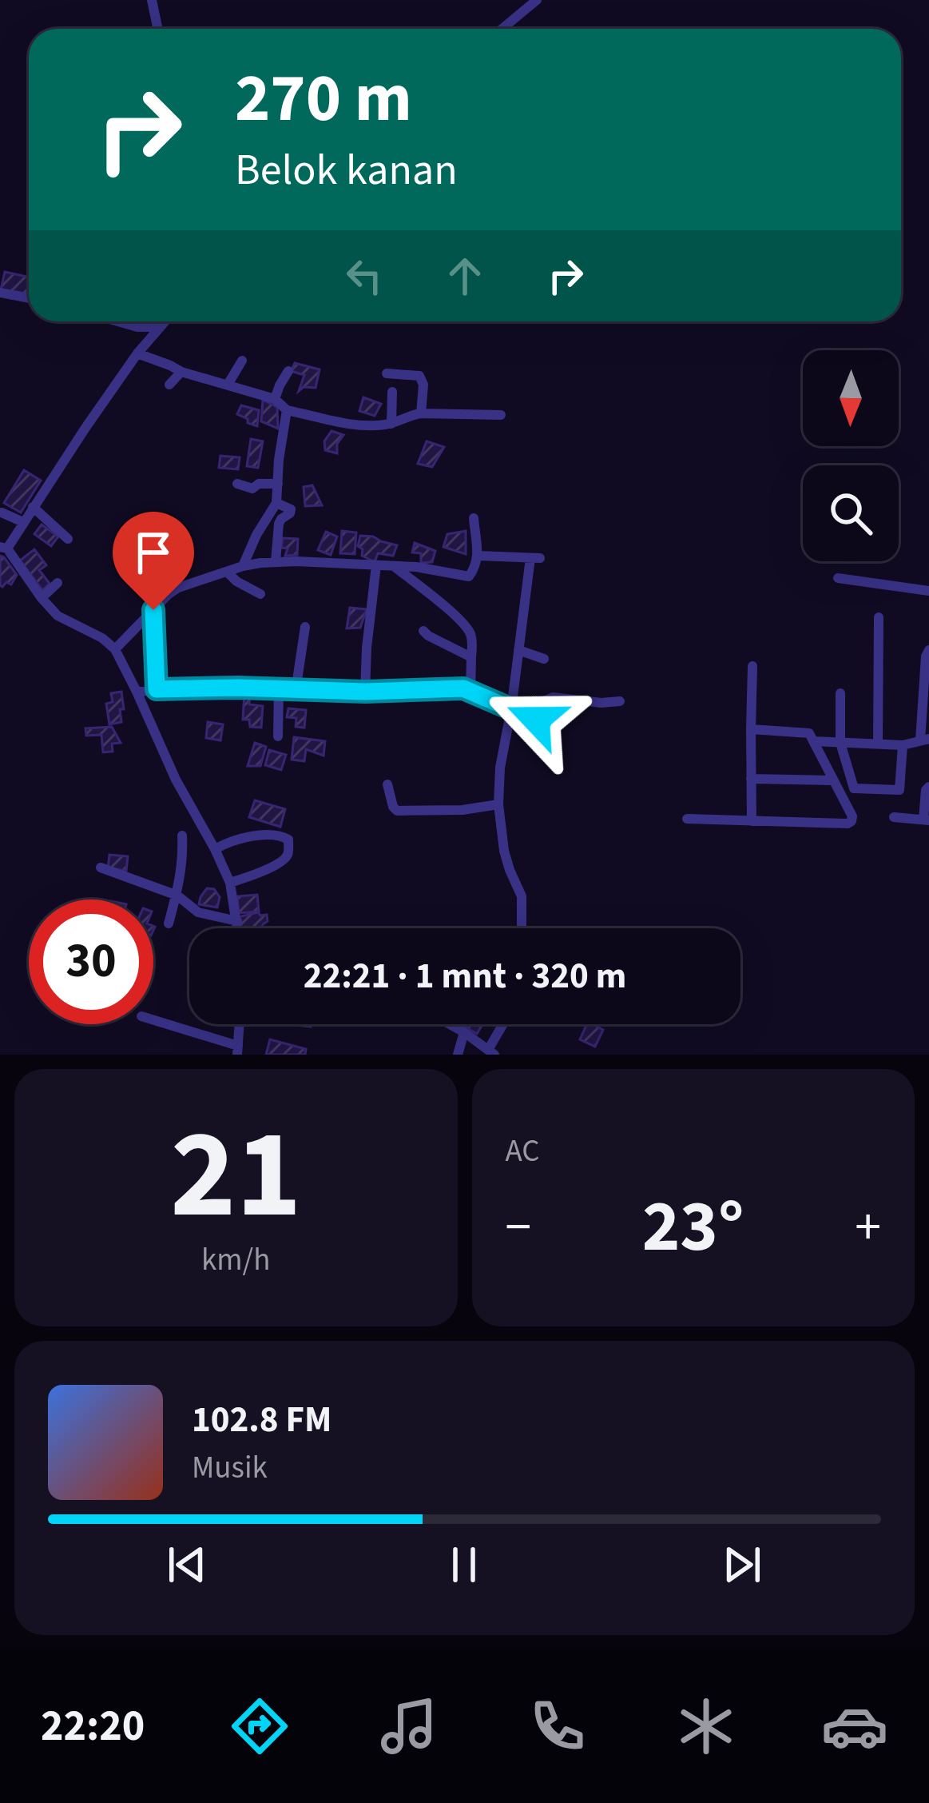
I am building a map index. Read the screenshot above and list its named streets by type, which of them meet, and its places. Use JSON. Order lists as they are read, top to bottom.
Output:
{
  "north": "bottom",
  "page": {
    "turn": ["270 m", "Belok kanan"],
    "limit": "30",
    "trip": "22:21 · 1 mnt · 320 m",
    "tile": [
      ["21", "km/h"],
      "AC"
    ],
    "heat": ["−", "23°", "+"],
    "song": ["102.8 FM", "Musik"],
    "tabs": "22:20"
  }
}
